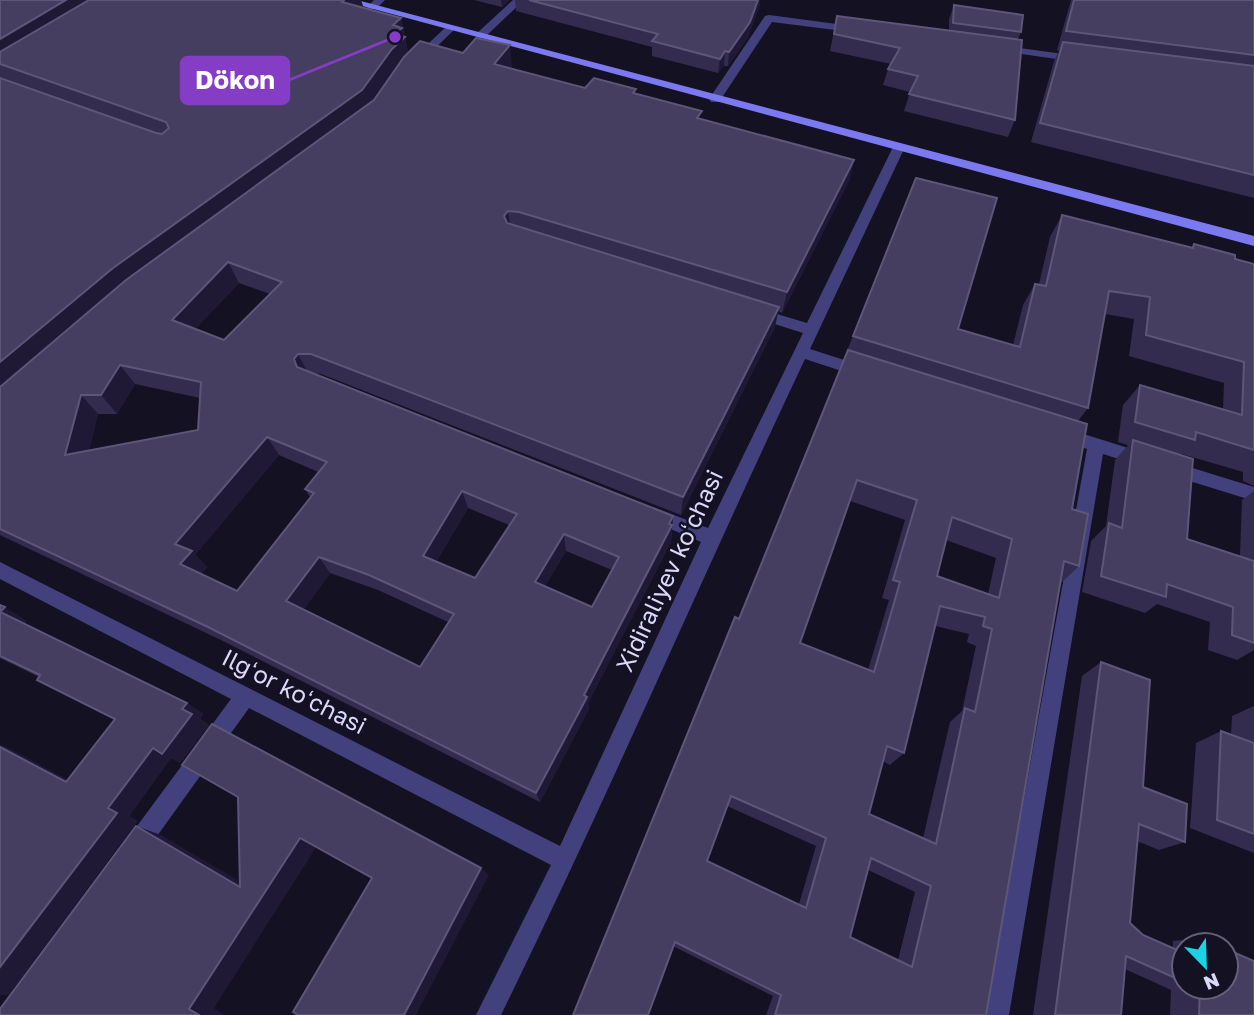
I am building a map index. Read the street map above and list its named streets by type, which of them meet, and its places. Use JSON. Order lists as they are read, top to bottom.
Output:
{
  "streets": {
    "street": ["Xidiraliyev koʻchasi", "Ilgʻor koʻchasi"]
  },
  "crossings": [
    ["Xidiraliyev koʻchasi", "Ilgʻor koʻchasi"]
  ],
  "places": ["Dökon"],
  "north": "bottom right"
}
